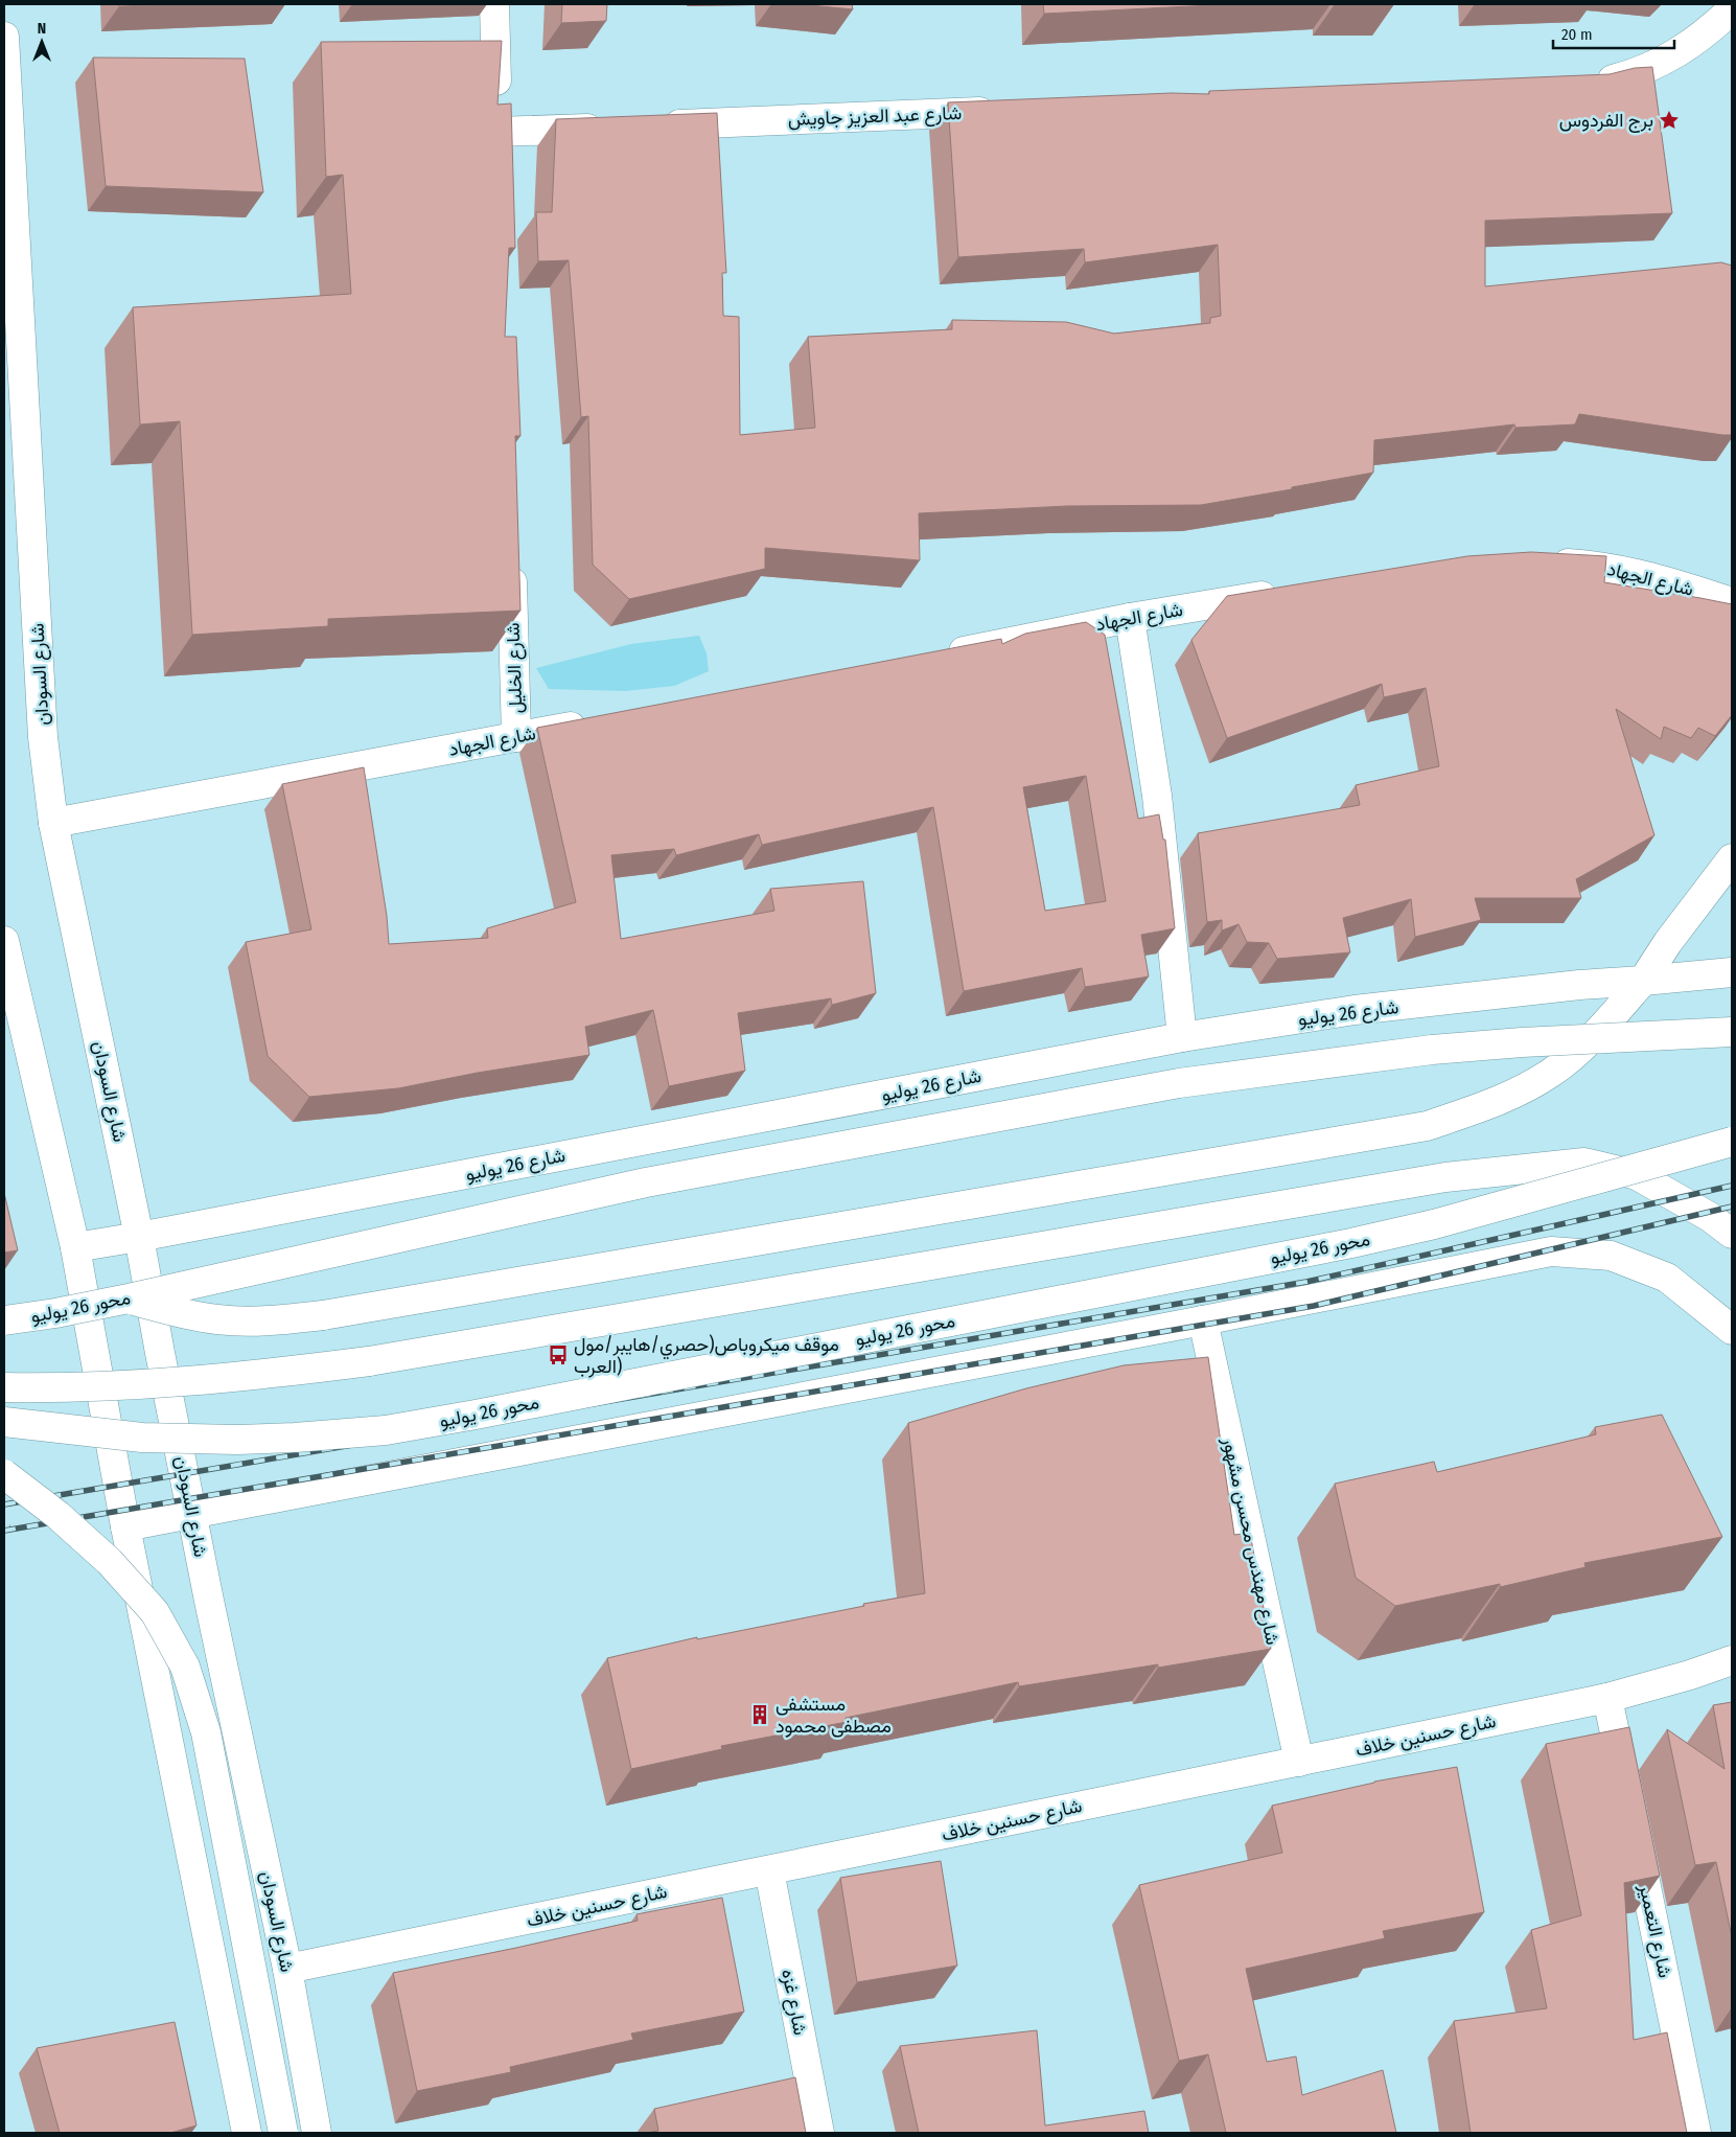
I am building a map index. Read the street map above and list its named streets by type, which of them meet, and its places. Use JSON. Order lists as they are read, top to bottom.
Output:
{
  "streets": {
    "main road": [
      "شارع عبد العزيز جاويش",
      "شارع الجهاد",
      "شارع الخليل",
      "شارع السودان",
      "شارع 26 يوليو",
      "محور 26 يوليو",
      "شارع مهندس محسن مشهور",
      "شارع حسنين خلاف",
      "شارع التعمير",
      "شارع غزه"
    ]
  },
  "crossings": [
    ["شارع الجهاد", "شارع الخليل"],
    ["شارع الجهاد", "شارع السودان"],
    ["شارع السودان", "شارع 26 يوليو"],
    ["شارع السودان", "شارع حسنين خلاف"],
    ["شارع مهندس محسن مشهور", "شارع حسنين خلاف"],
    ["شارع حسنين خلاف", "شارع غزه"]
  ],
  "places": {
    "place": ["برج الفردوس"],
    "bus stop": ["موقف ميكروباص(حصري/هايبر/مول العرب)"],
    "building": ["مستشفى مصطفى محمود"]
  },
  "scale_bar": "20 m",
  "north": "top"
}
